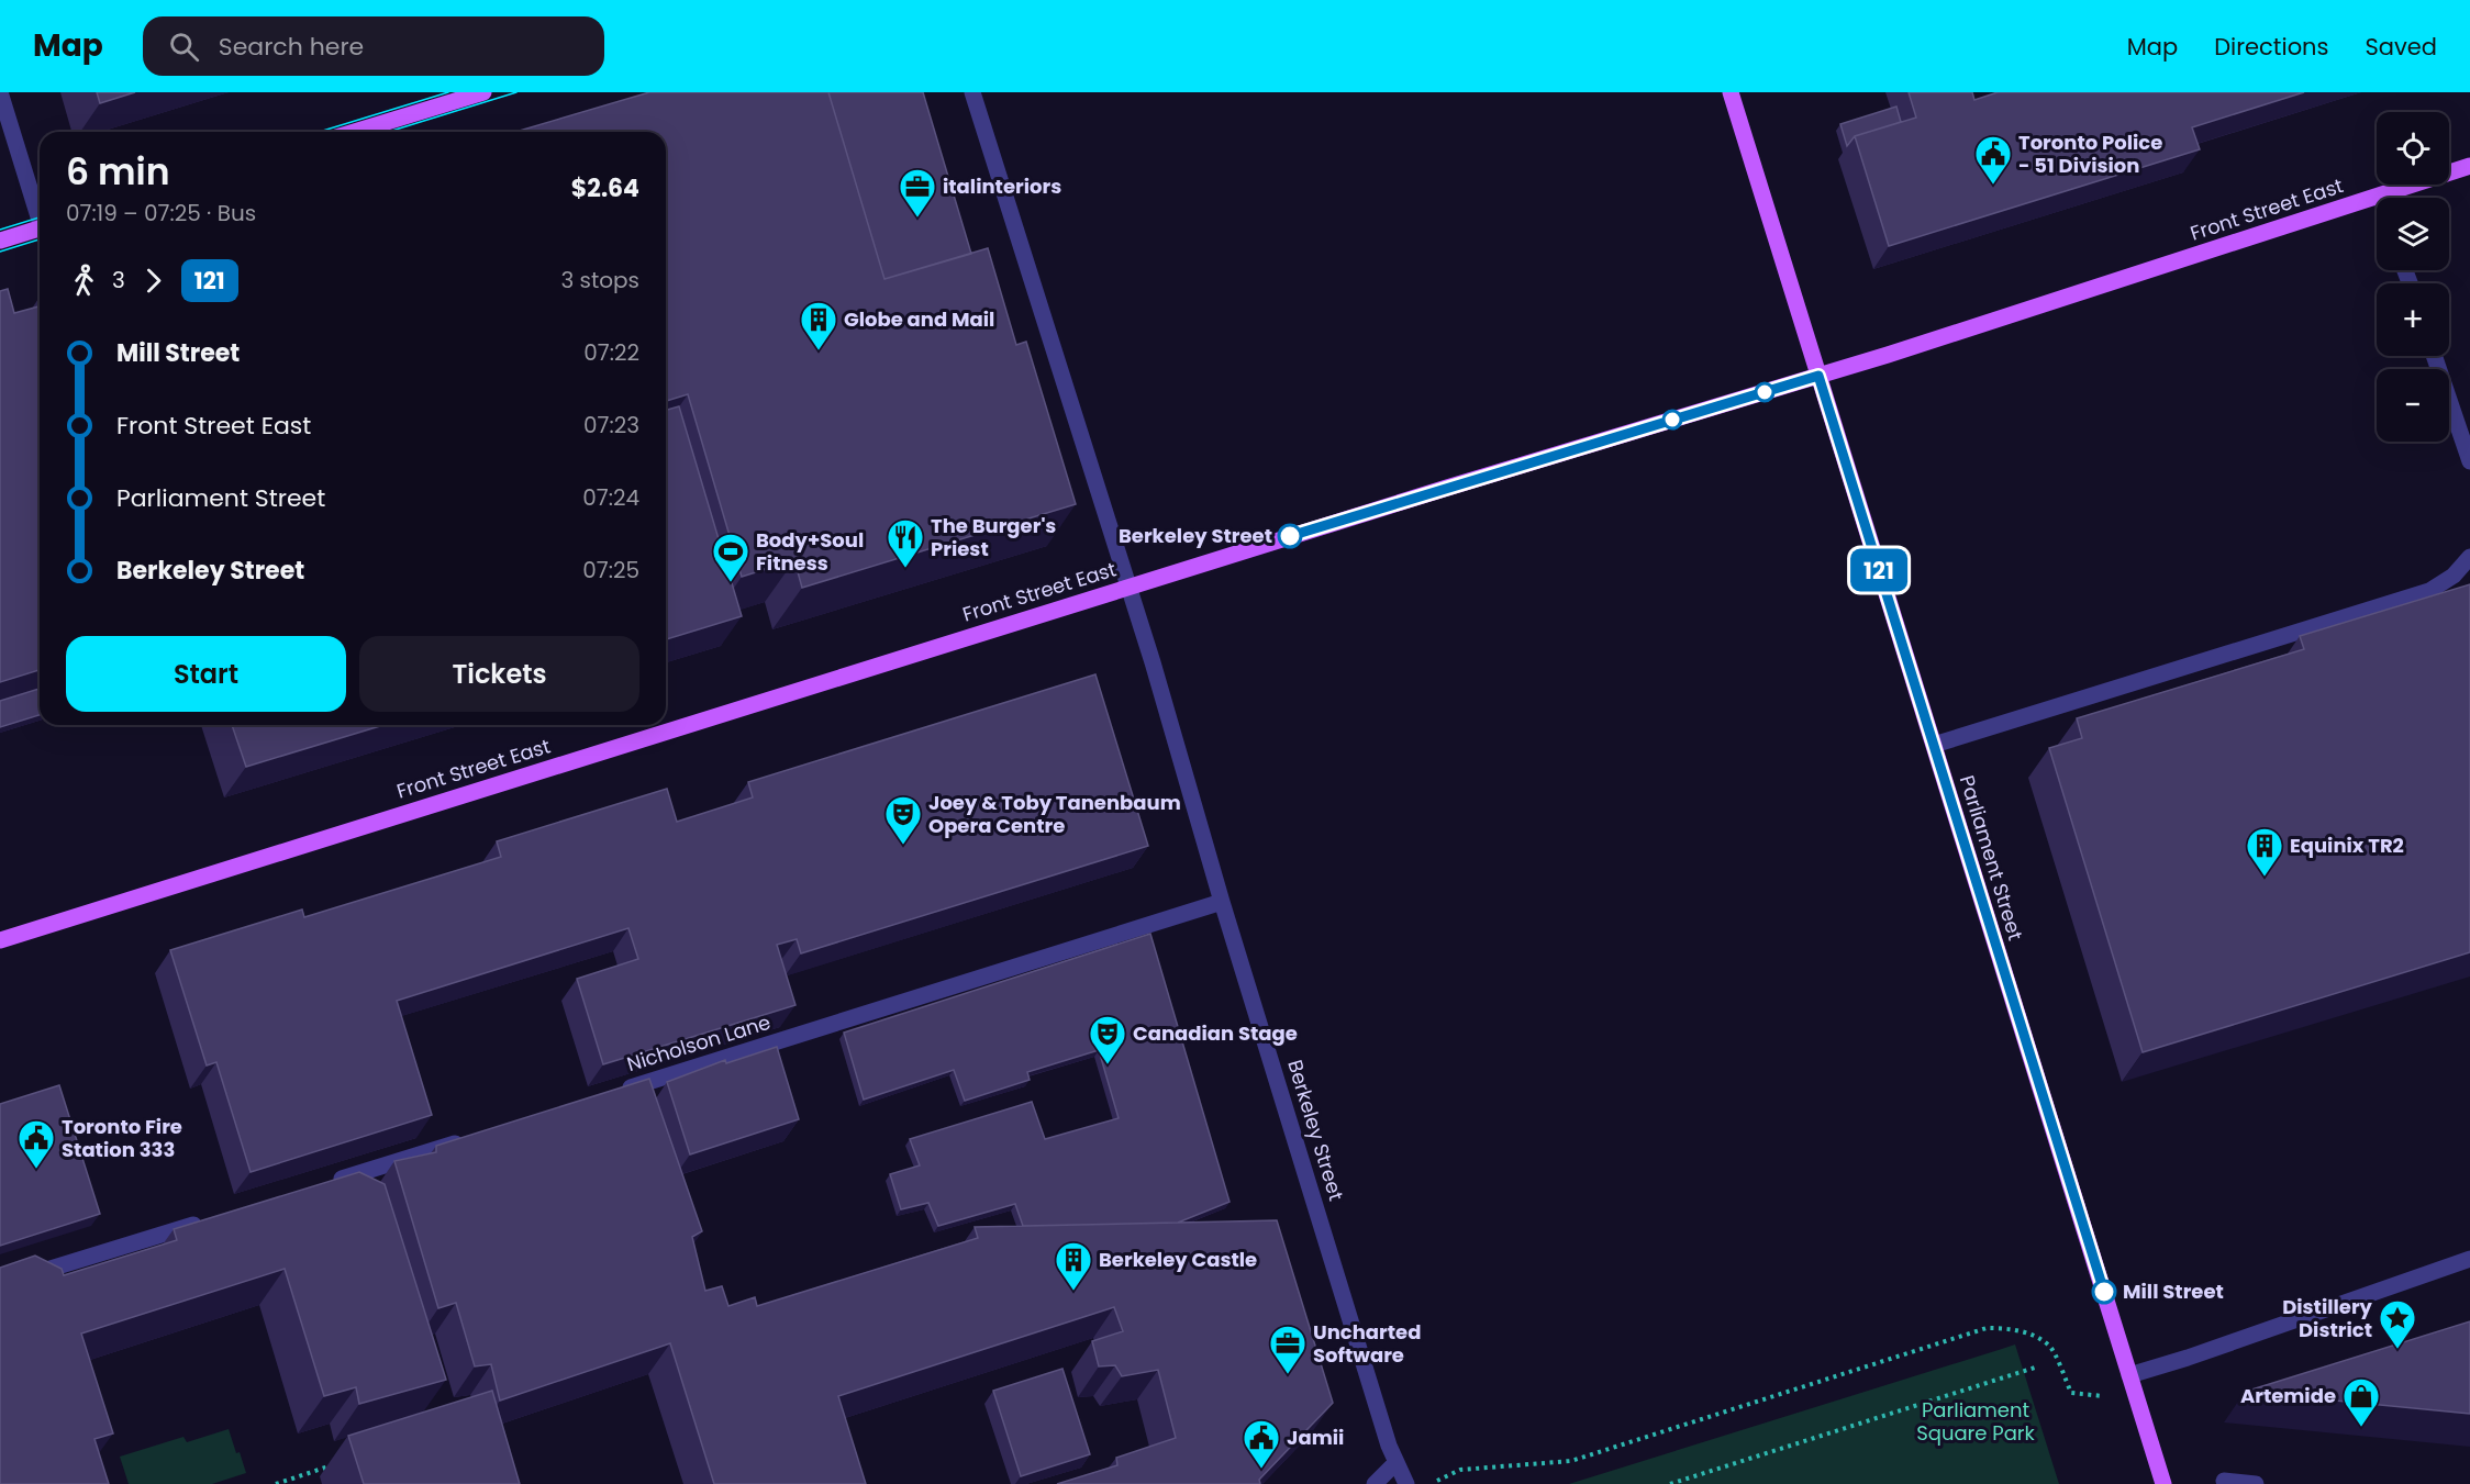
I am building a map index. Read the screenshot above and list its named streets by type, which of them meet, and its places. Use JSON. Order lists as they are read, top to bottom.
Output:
{
  "streets": {
    "main road": ["Front Street East", "Parliament Street"],
    "street": ["Nicholson Lane", "Berkeley Street"]
  },
  "crossings": [
    ["Front Street East", "Parliament Street"],
    ["Front Street East", "Berkeley Street"],
    ["Nicholson Lane", "Berkeley Street"]
  ],
  "parks": ["Parliament Square Park"],
  "places": {
    "public building": ["Toronto Police - 51 Division", "Toronto Fire Station 333", "Jamii"],
    "office": ["italinteriors", "Uncharted Software"],
    "building": ["Globe and Mail", "Equinix TR2", "Berkeley Castle"],
    "other": ["Berkeley Street", "Mill Street"],
    "restaurant": ["The Burger's Priest"],
    "sports": ["Body+Soul Fitness"],
    "theatre": ["Joey & Toby Tanenbaum Opera Centre", "Canadian Stage"],
    "place": ["Distillery District"],
    "shop": ["Artemide"]
  },
  "lines": ["bus line 121"],
  "page": {
    "header": "Map",
    "search": "Search here",
    "nav": ["Map", "Directions", "Saved"],
    "on_map": "121",
    "map_buttons": ["+", "−"],
    "heading": ["6 min", "07:19 – 07:25 · Bus", "$2.64"],
    "legs": ["3", "121", "3 stops"],
    "list": [
      {
        "name": "Mill Street",
        "value": "07:22"
      },
      {
        "name": "Front Street East",
        "value": "07:23"
      },
      {
        "name": "Parliament Street",
        "value": "07:24"
      },
      {
        "name": "Berkeley Street",
        "value": "07:25"
      }
    ],
    "buttons": ["Start", "Tickets"]
  }
}
